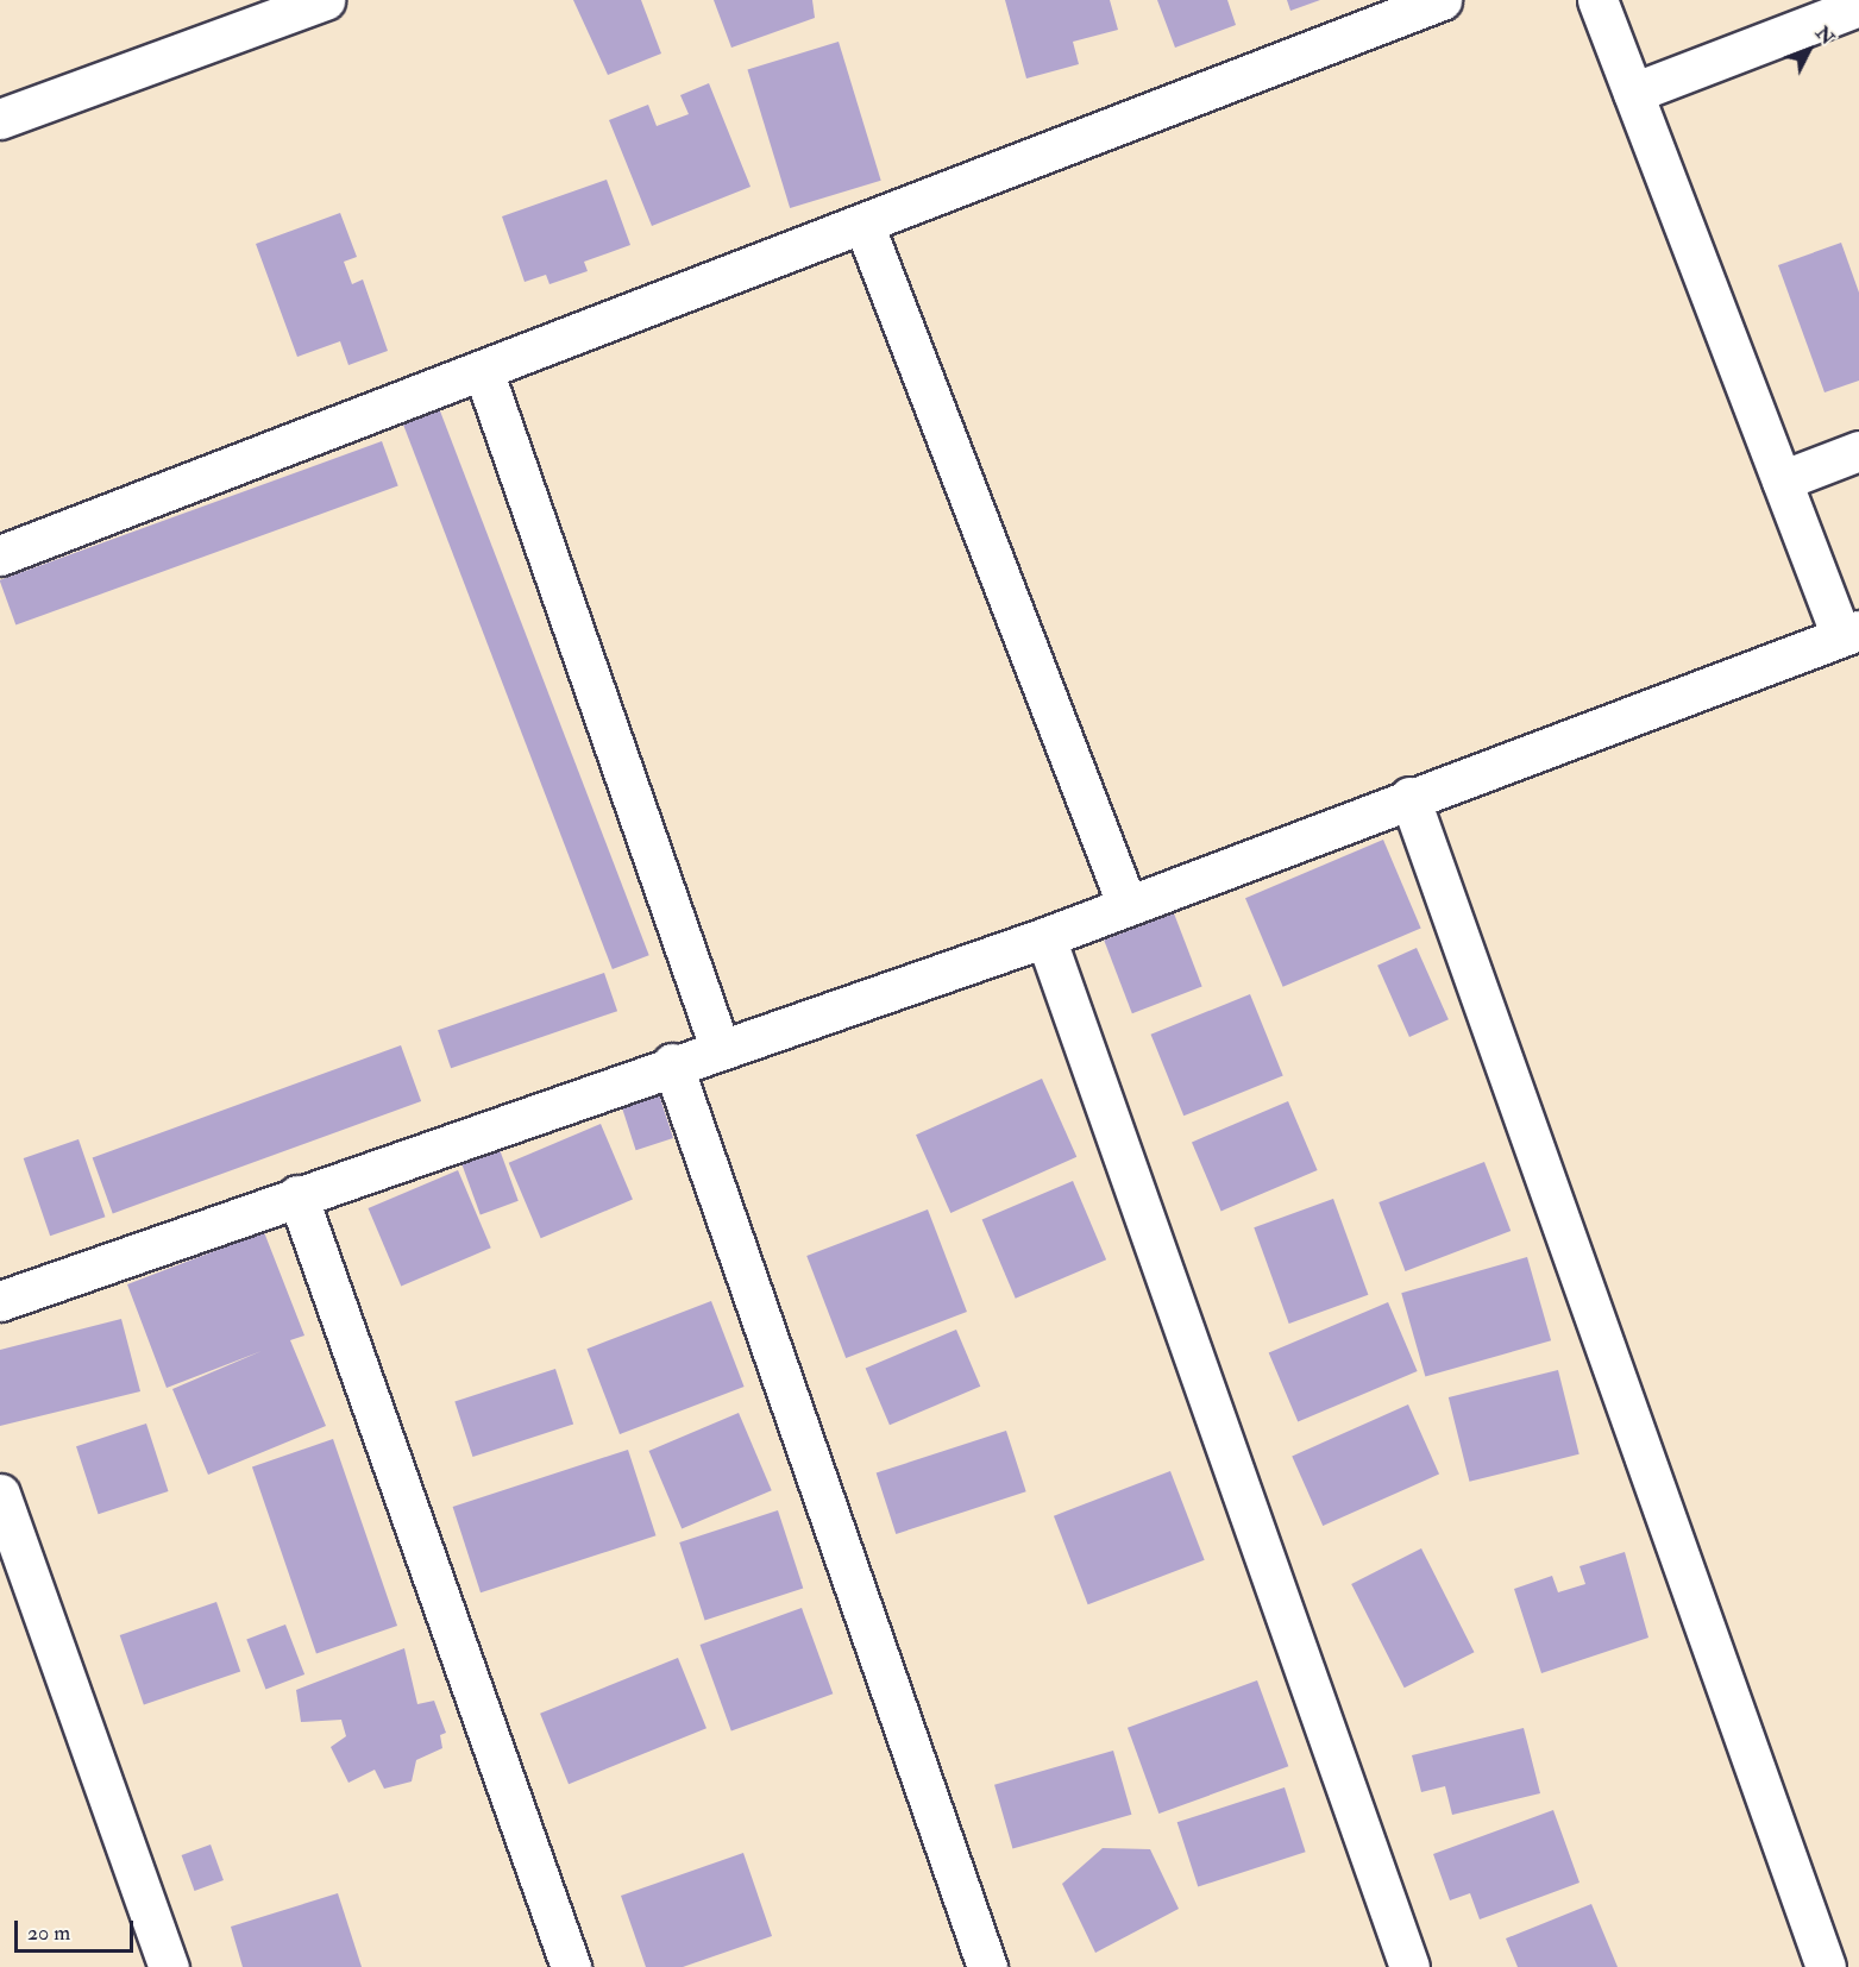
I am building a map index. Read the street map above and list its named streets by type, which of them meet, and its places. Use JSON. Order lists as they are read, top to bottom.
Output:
{
  "scale_bar": "20 m",
  "north": "top right"
}
